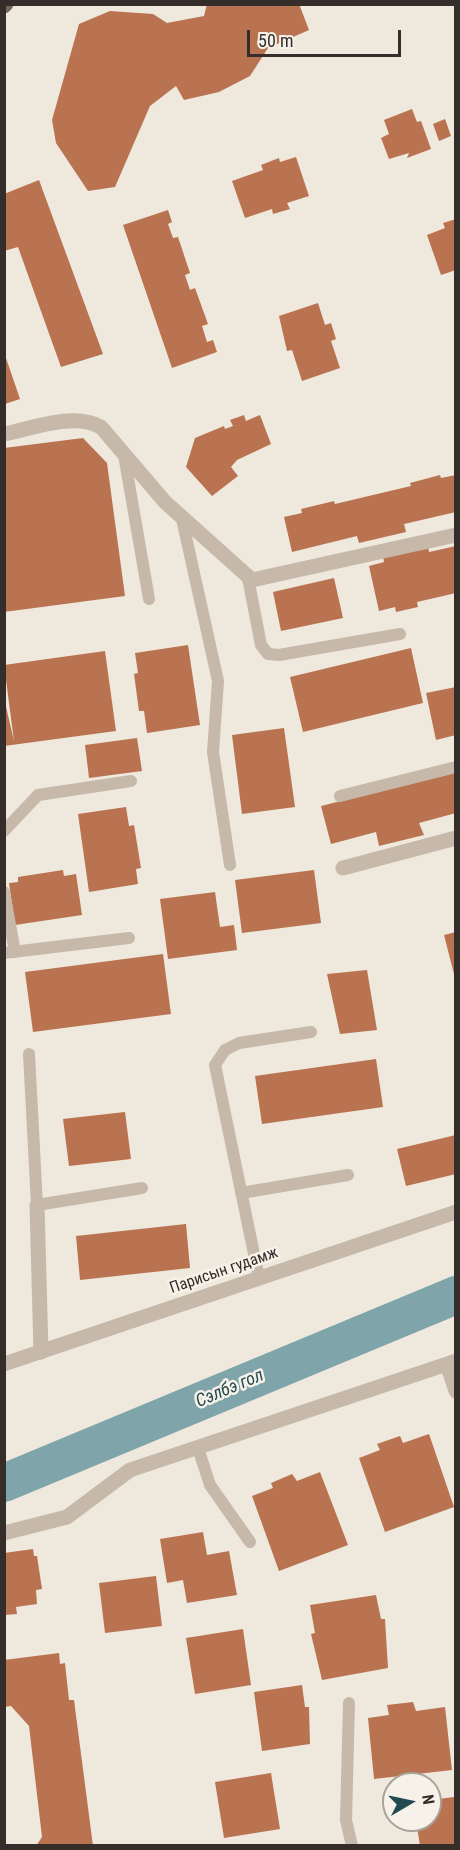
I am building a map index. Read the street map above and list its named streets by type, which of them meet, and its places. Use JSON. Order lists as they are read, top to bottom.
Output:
{
  "streets": {
    "street": ["Парисын гудамж"]
  },
  "water": ["Сэлбэ гол"],
  "scale_bar": "50 m",
  "north": "right"
}
